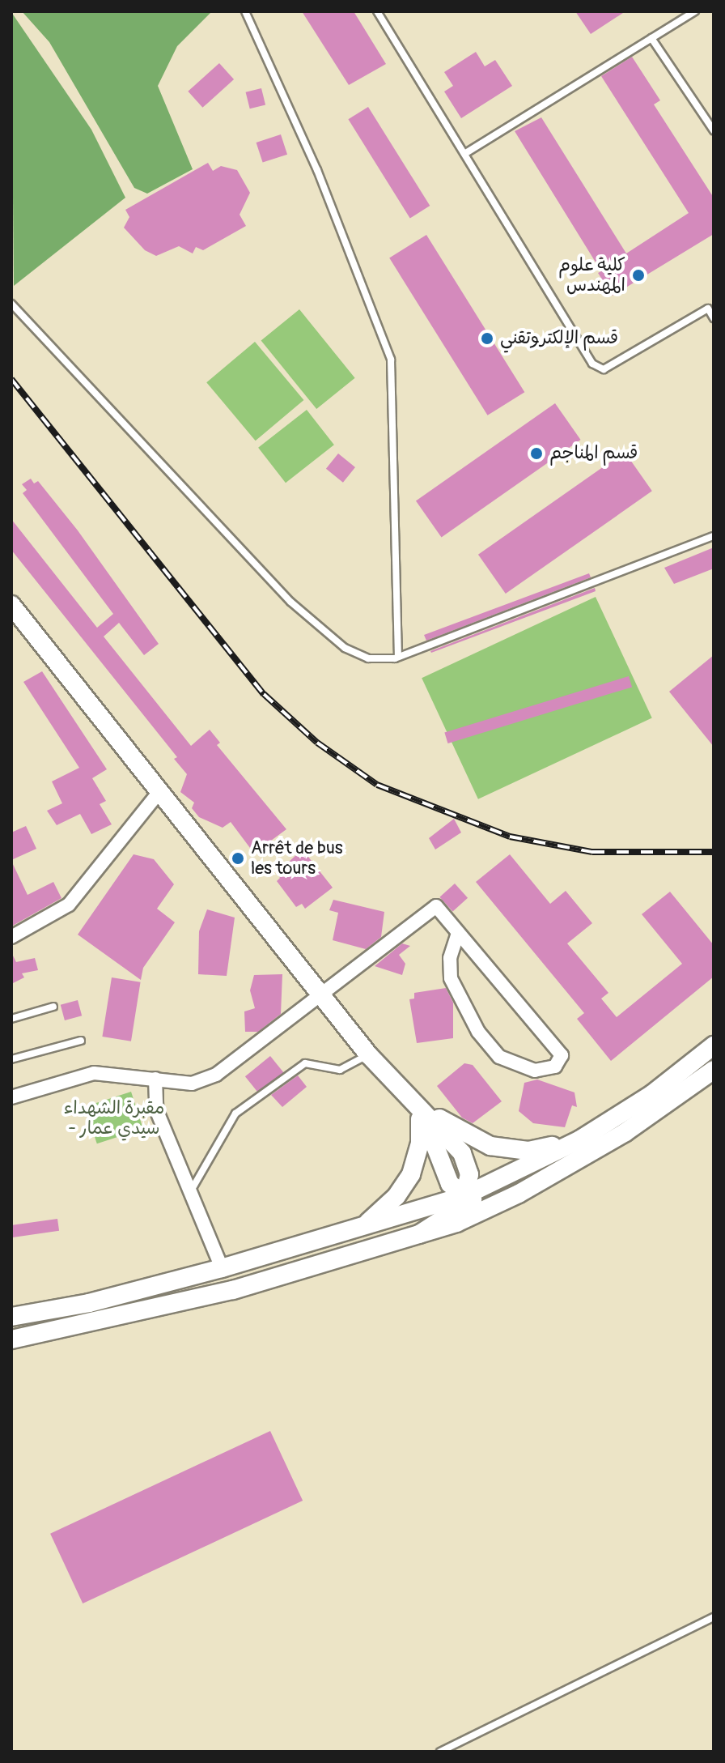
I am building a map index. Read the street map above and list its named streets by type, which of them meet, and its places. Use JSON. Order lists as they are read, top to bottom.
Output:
{
  "parks": ["مقبرة الشهداء - سيدي عمار"],
  "places": [
    "كلية علوم المهندس",
    "قسم الإلكتروتقني",
    "قسم المناجم",
    "Arrêt de bus les tours"
  ]
}
